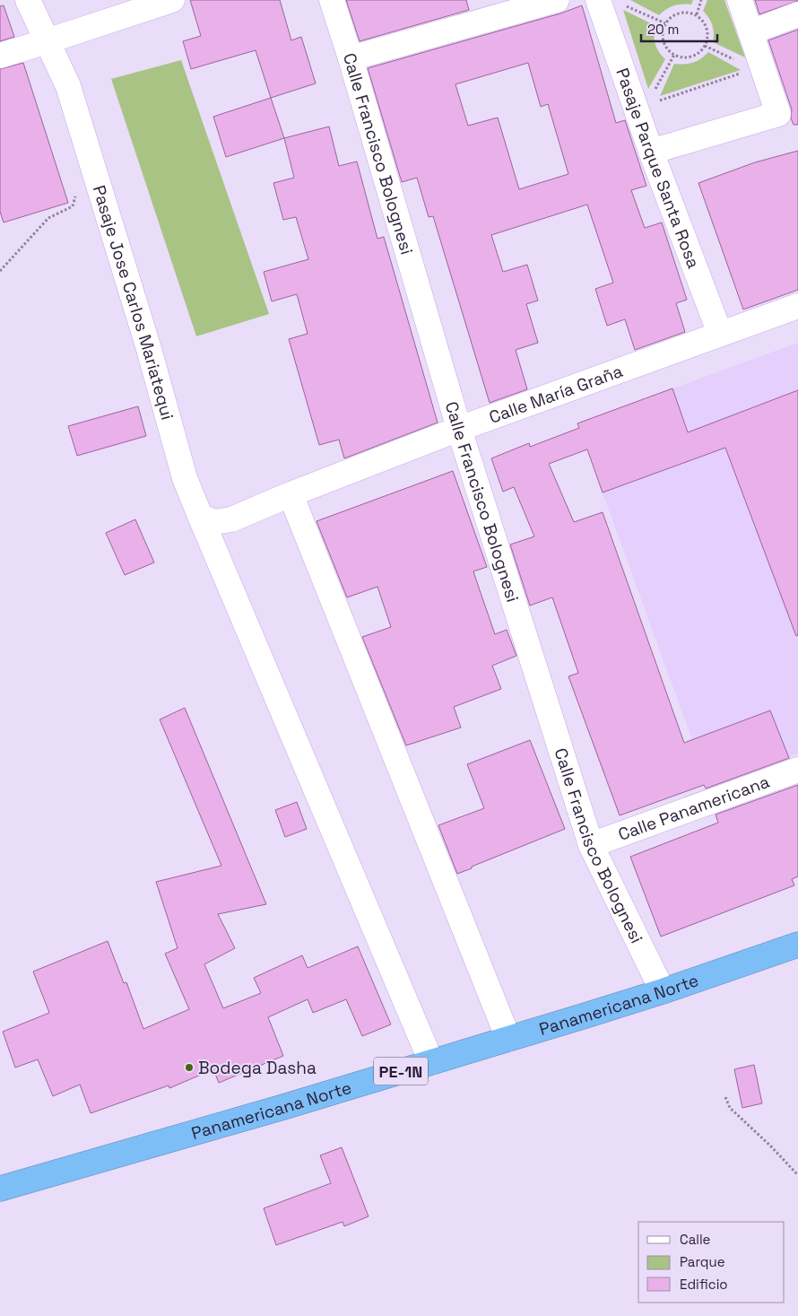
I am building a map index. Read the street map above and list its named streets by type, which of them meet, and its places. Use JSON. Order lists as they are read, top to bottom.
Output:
{
  "streets": {
    "highway": ["Panamericana Norte", "PE-1N"],
    "street": [
      "Calle Francisco Bolognesi",
      "Pasaje Parque Santa Rosa",
      "Pasaje Jose Carlos Mariatequi",
      "Calle María Graña",
      "Calle Panamericana"
    ]
  },
  "crossings": [
    ["Calle Francisco Bolognesi", "Calle María Graña"],
    ["Calle Francisco Bolognesi", "Calle Panamericana"],
    ["Calle Francisco Bolognesi", "Panamericana Norte"],
    ["Pasaje Parque Santa Rosa", "Calle María Graña"],
    ["Pasaje Jose Carlos Mariatequi", "Panamericana Norte"]
  ],
  "places": ["Bodega Dasha"],
  "legend": ["Calle", "Parque", "Edificio"],
  "scale_bar": "20 m"
}
